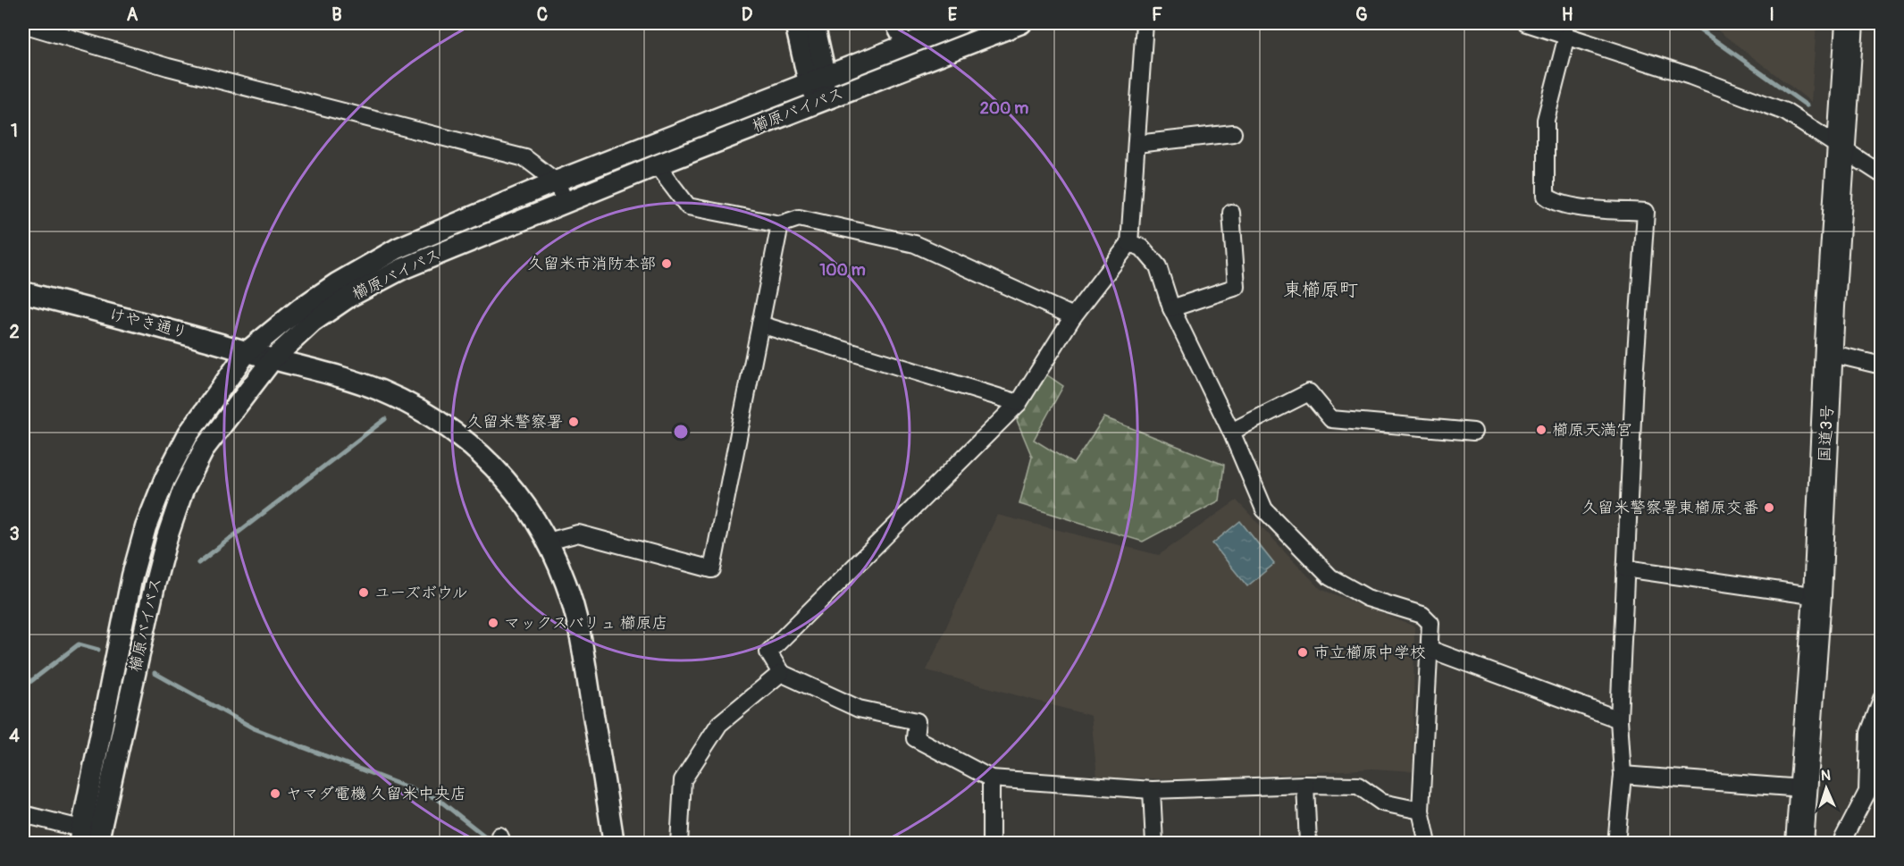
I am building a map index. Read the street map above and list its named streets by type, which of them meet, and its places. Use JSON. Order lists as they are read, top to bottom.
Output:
{
  "streets": {
    "highway": ["国道3号"],
    "street": ["櫛原バイパス", "けやき通り"]
  },
  "crossings": [
    ["櫛原バイパス", "けやき通り"]
  ],
  "districts": ["東櫛原町"],
  "places": [
    "久留米市消防本部",
    "久留米警察署",
    "櫛原天満宮",
    "久留米警察署東櫛原交番",
    "ユーズボウル",
    "マックスバリュ 櫛原店",
    "市立櫛原中学校",
    "ヤマダ電機 久留米中央店"
  ],
  "north": "top",
  "grid": {
    "columns": [
      "A",
      "B",
      "C",
      "D",
      "E",
      "F",
      "G",
      "H",
      "I"
    ],
    "rows": [
      "1",
      "2",
      "3",
      "4"
    ]
  },
  "rings": ["200 m", "100 m"]
}
